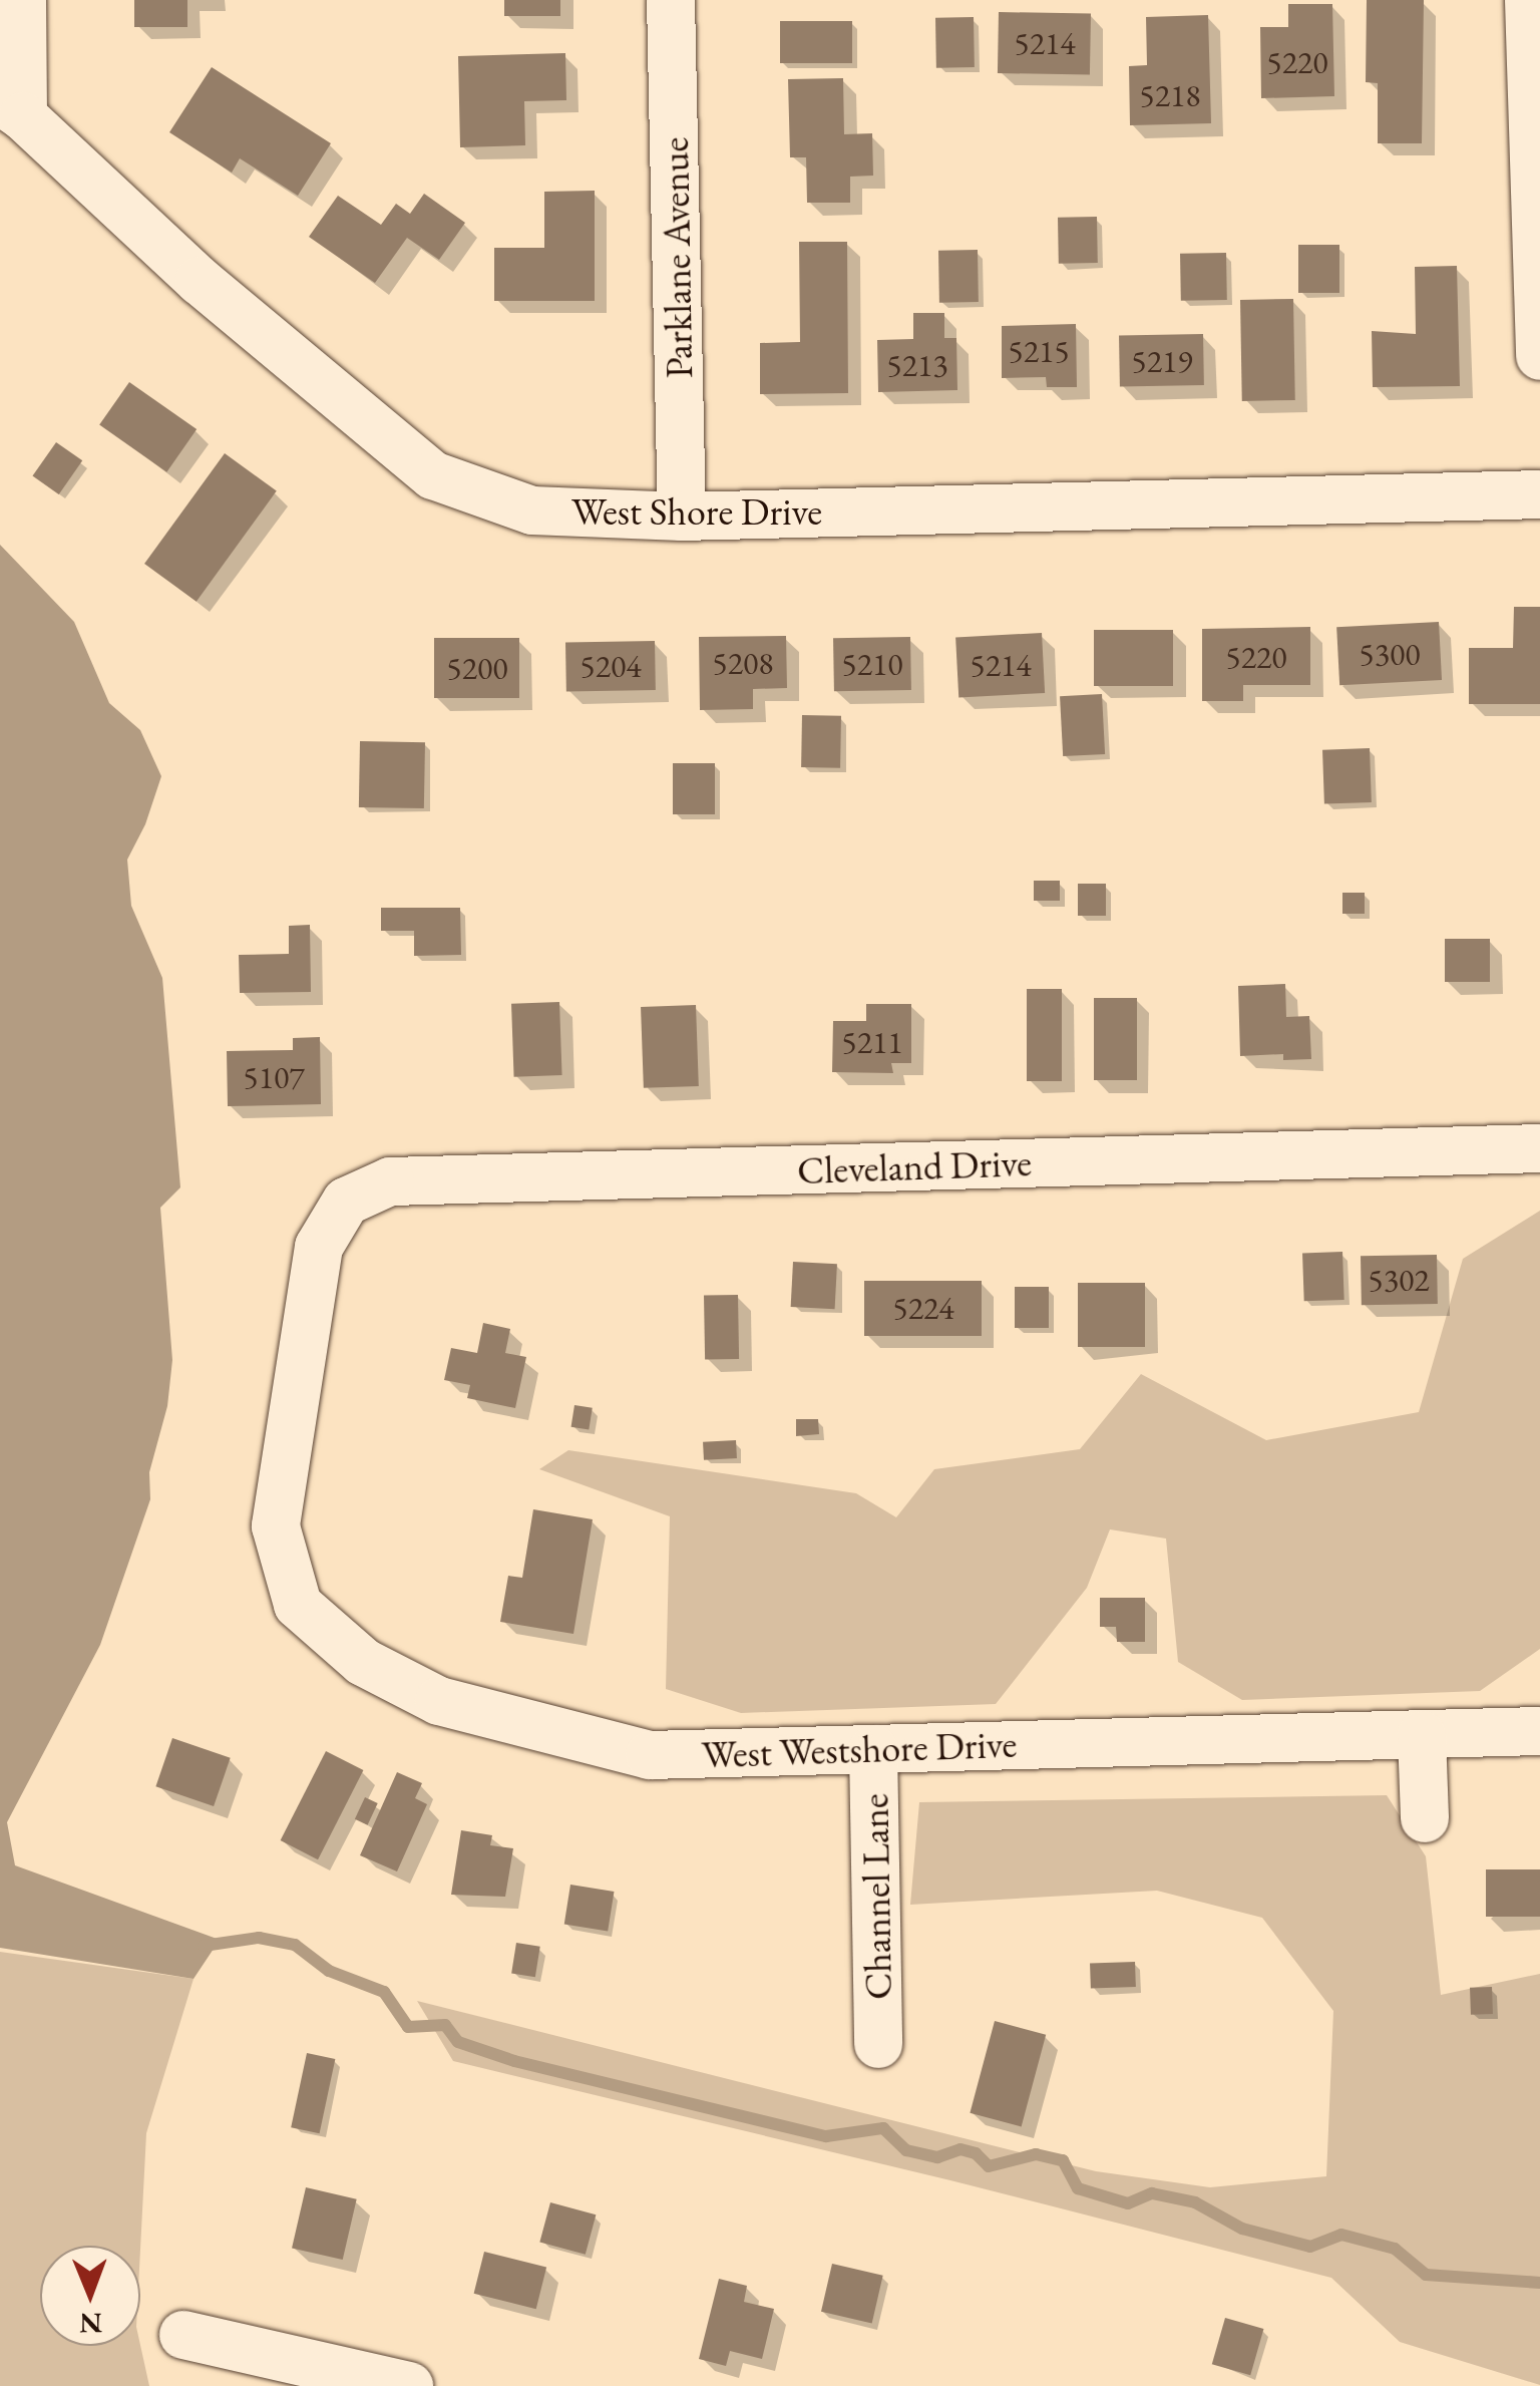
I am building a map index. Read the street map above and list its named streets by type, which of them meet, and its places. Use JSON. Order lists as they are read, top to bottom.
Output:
{
  "streets": {
    "street": [
      "Parklane Avenue",
      "West Shore Drive",
      "Cleveland Drive",
      "West Westshore Drive",
      "Channel Lane"
    ]
  },
  "crossings": [
    ["Parklane Avenue", "West Shore Drive"],
    ["Cleveland Drive", "West Westshore Drive"],
    ["West Westshore Drive", "Channel Lane"]
  ],
  "house_numbers": [
    "5214",
    "5220",
    "5218",
    "5215",
    "5219",
    "5213",
    "5300",
    "5220",
    "5208",
    "5210",
    "5214",
    "5204",
    "5200",
    "5211",
    "5107",
    "5302",
    "5224"
  ],
  "north": "bottom"
}
